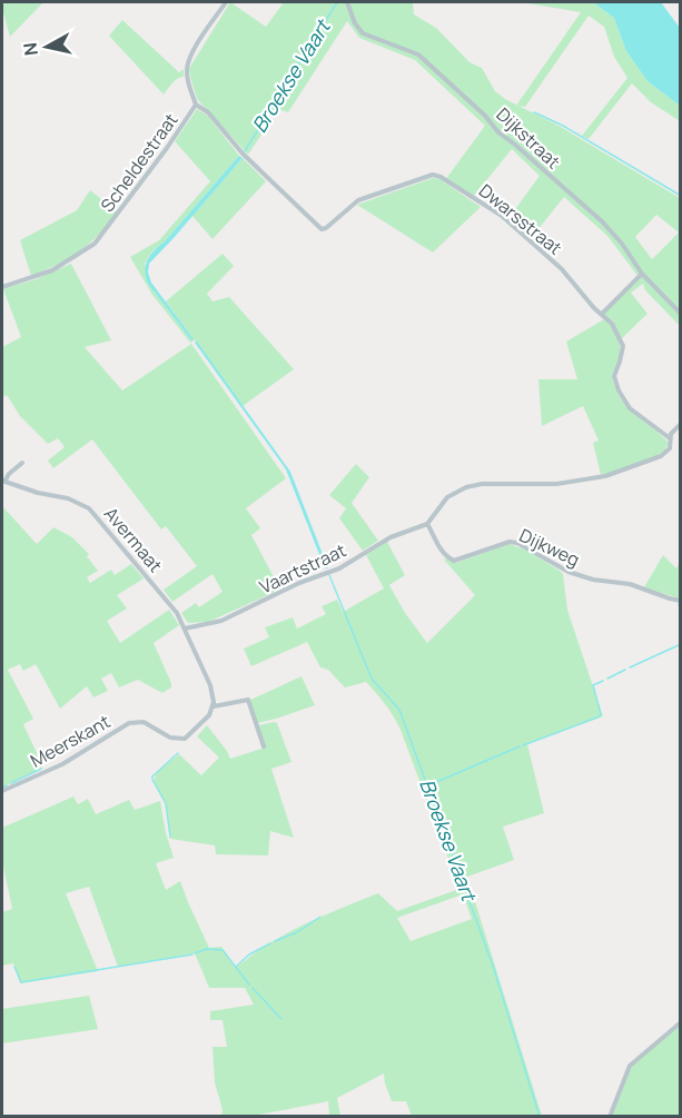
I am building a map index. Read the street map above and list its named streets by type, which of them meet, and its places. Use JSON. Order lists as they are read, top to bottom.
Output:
{
  "streets": {
    "street": [
      "Dijkstraat",
      "Scheldestraat",
      "Dwarsstraat",
      "Avermaat",
      "Dijkweg",
      "Vaartstraat",
      "Meerskant"
    ]
  },
  "crossings": [
    ["Scheldestraat", "Dwarsstraat"],
    ["Avermaat", "Vaartstraat"],
    ["Dijkweg", "Vaartstraat"]
  ],
  "water": ["Broekse Vaart"],
  "north": "left"
}
